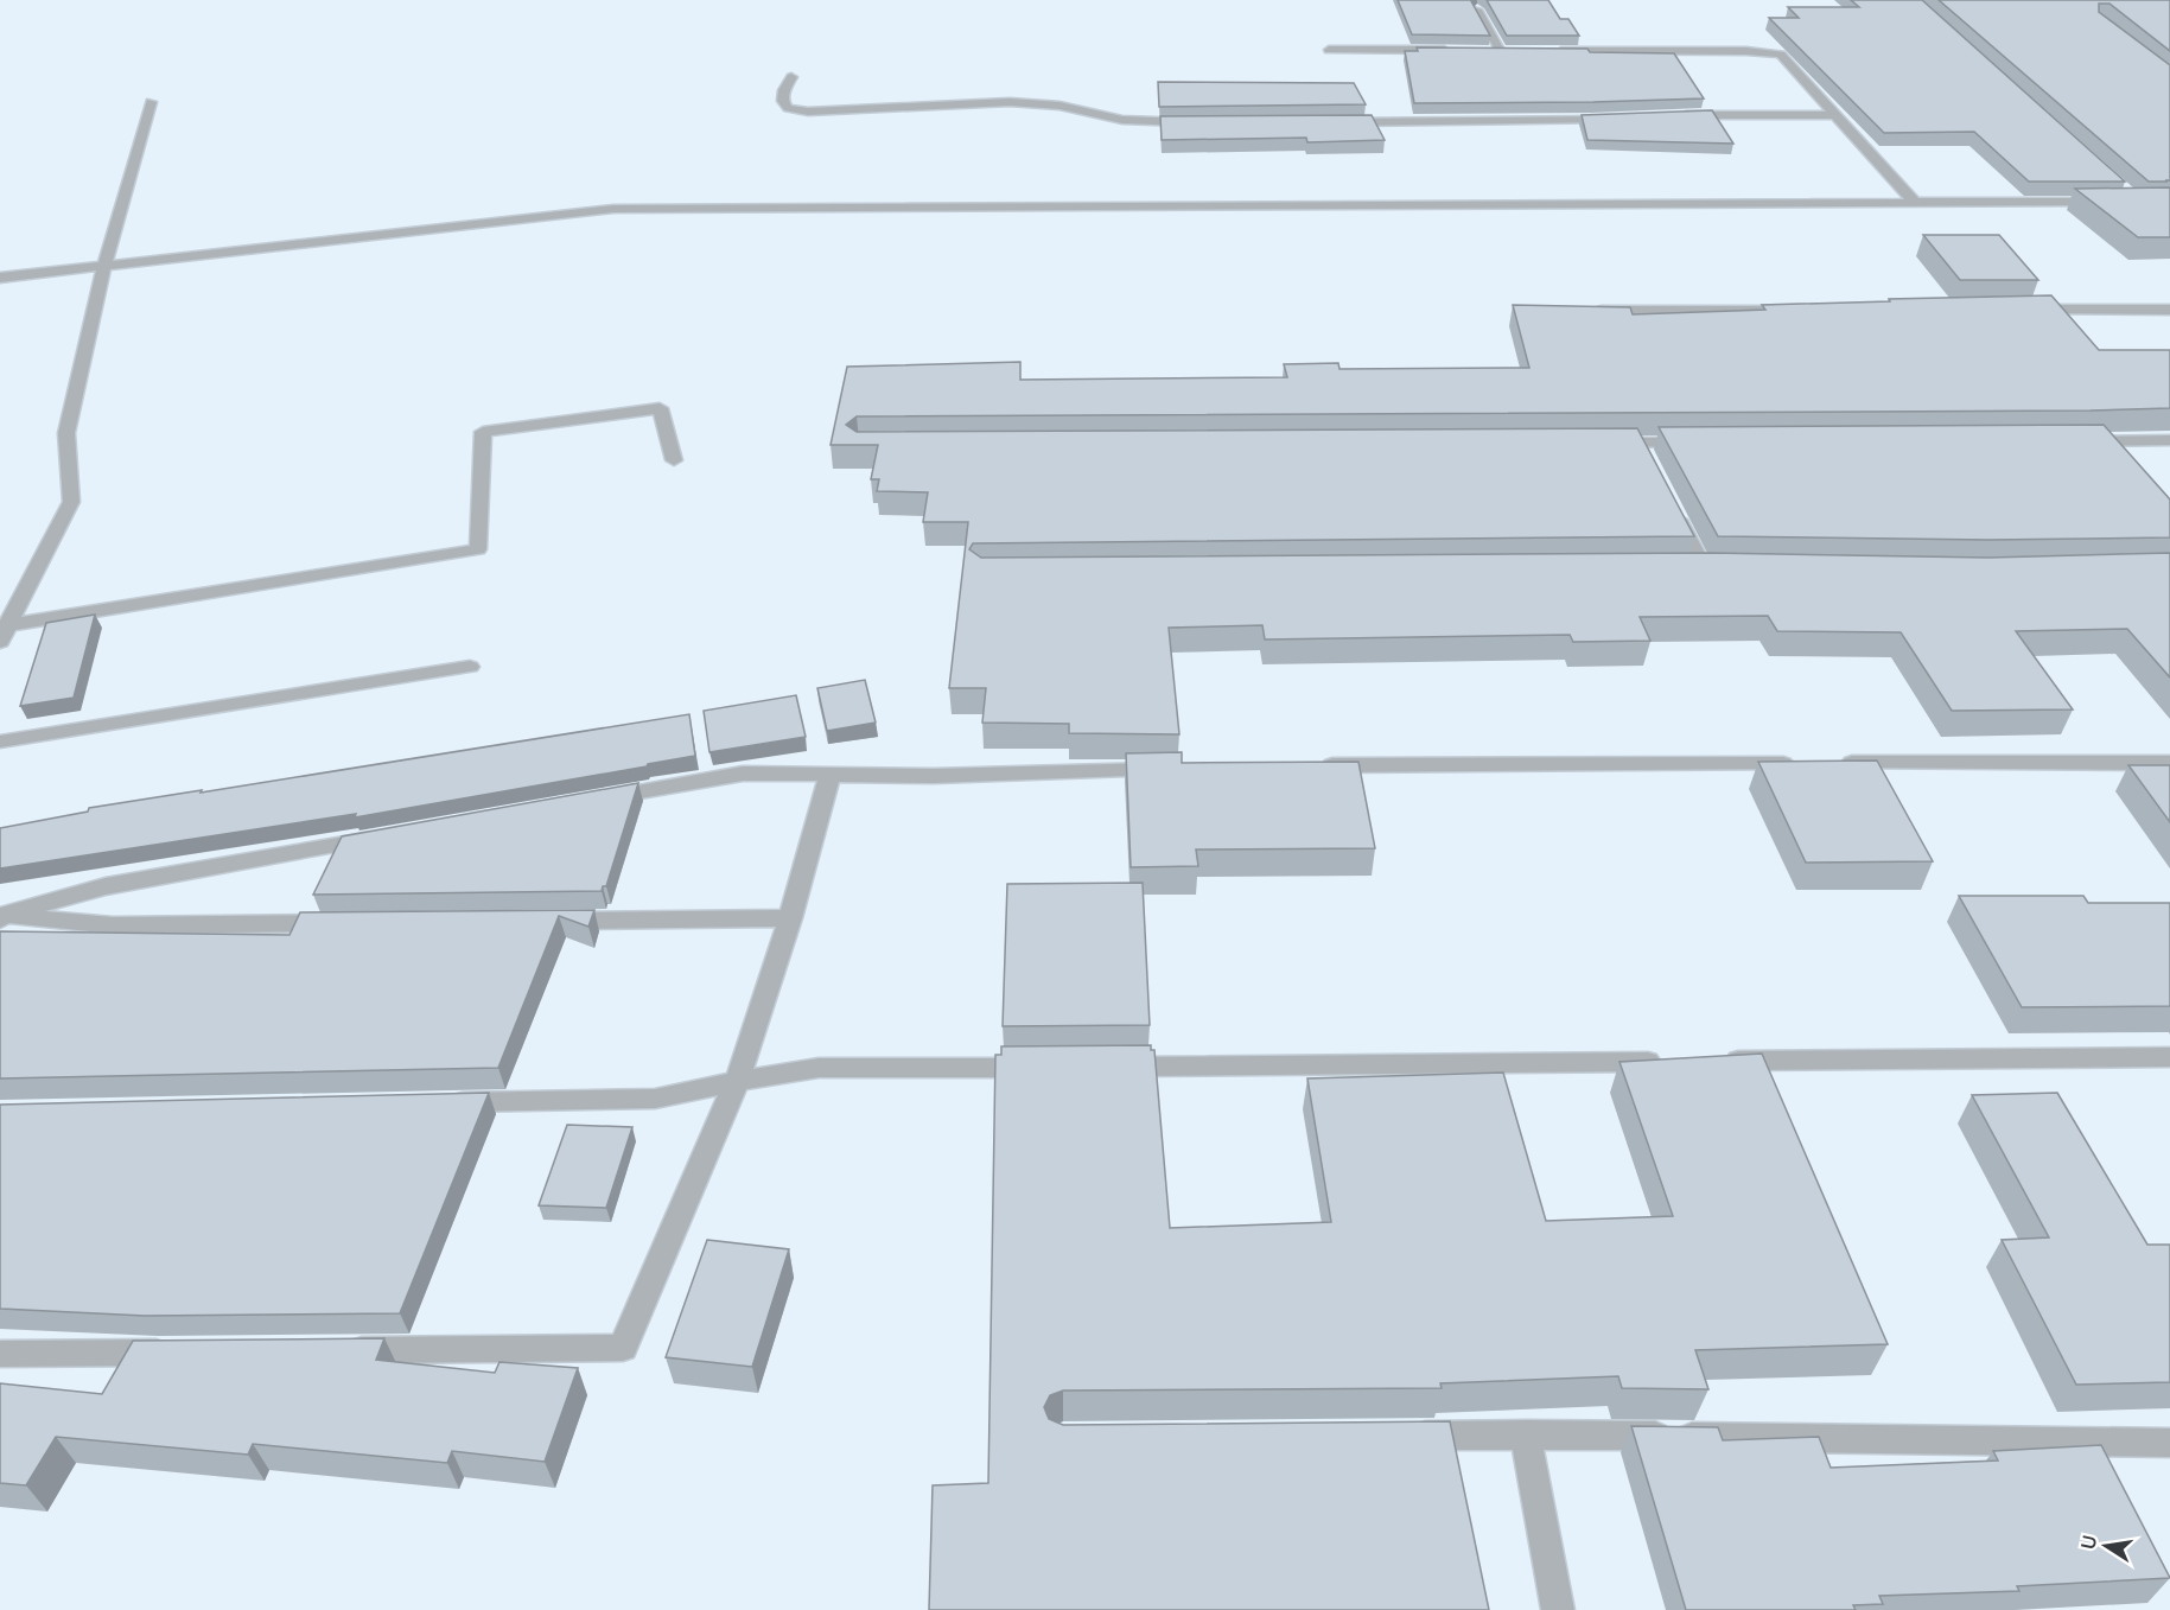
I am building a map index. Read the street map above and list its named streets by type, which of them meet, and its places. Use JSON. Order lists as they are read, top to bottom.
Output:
{
  "north": "left"
}
